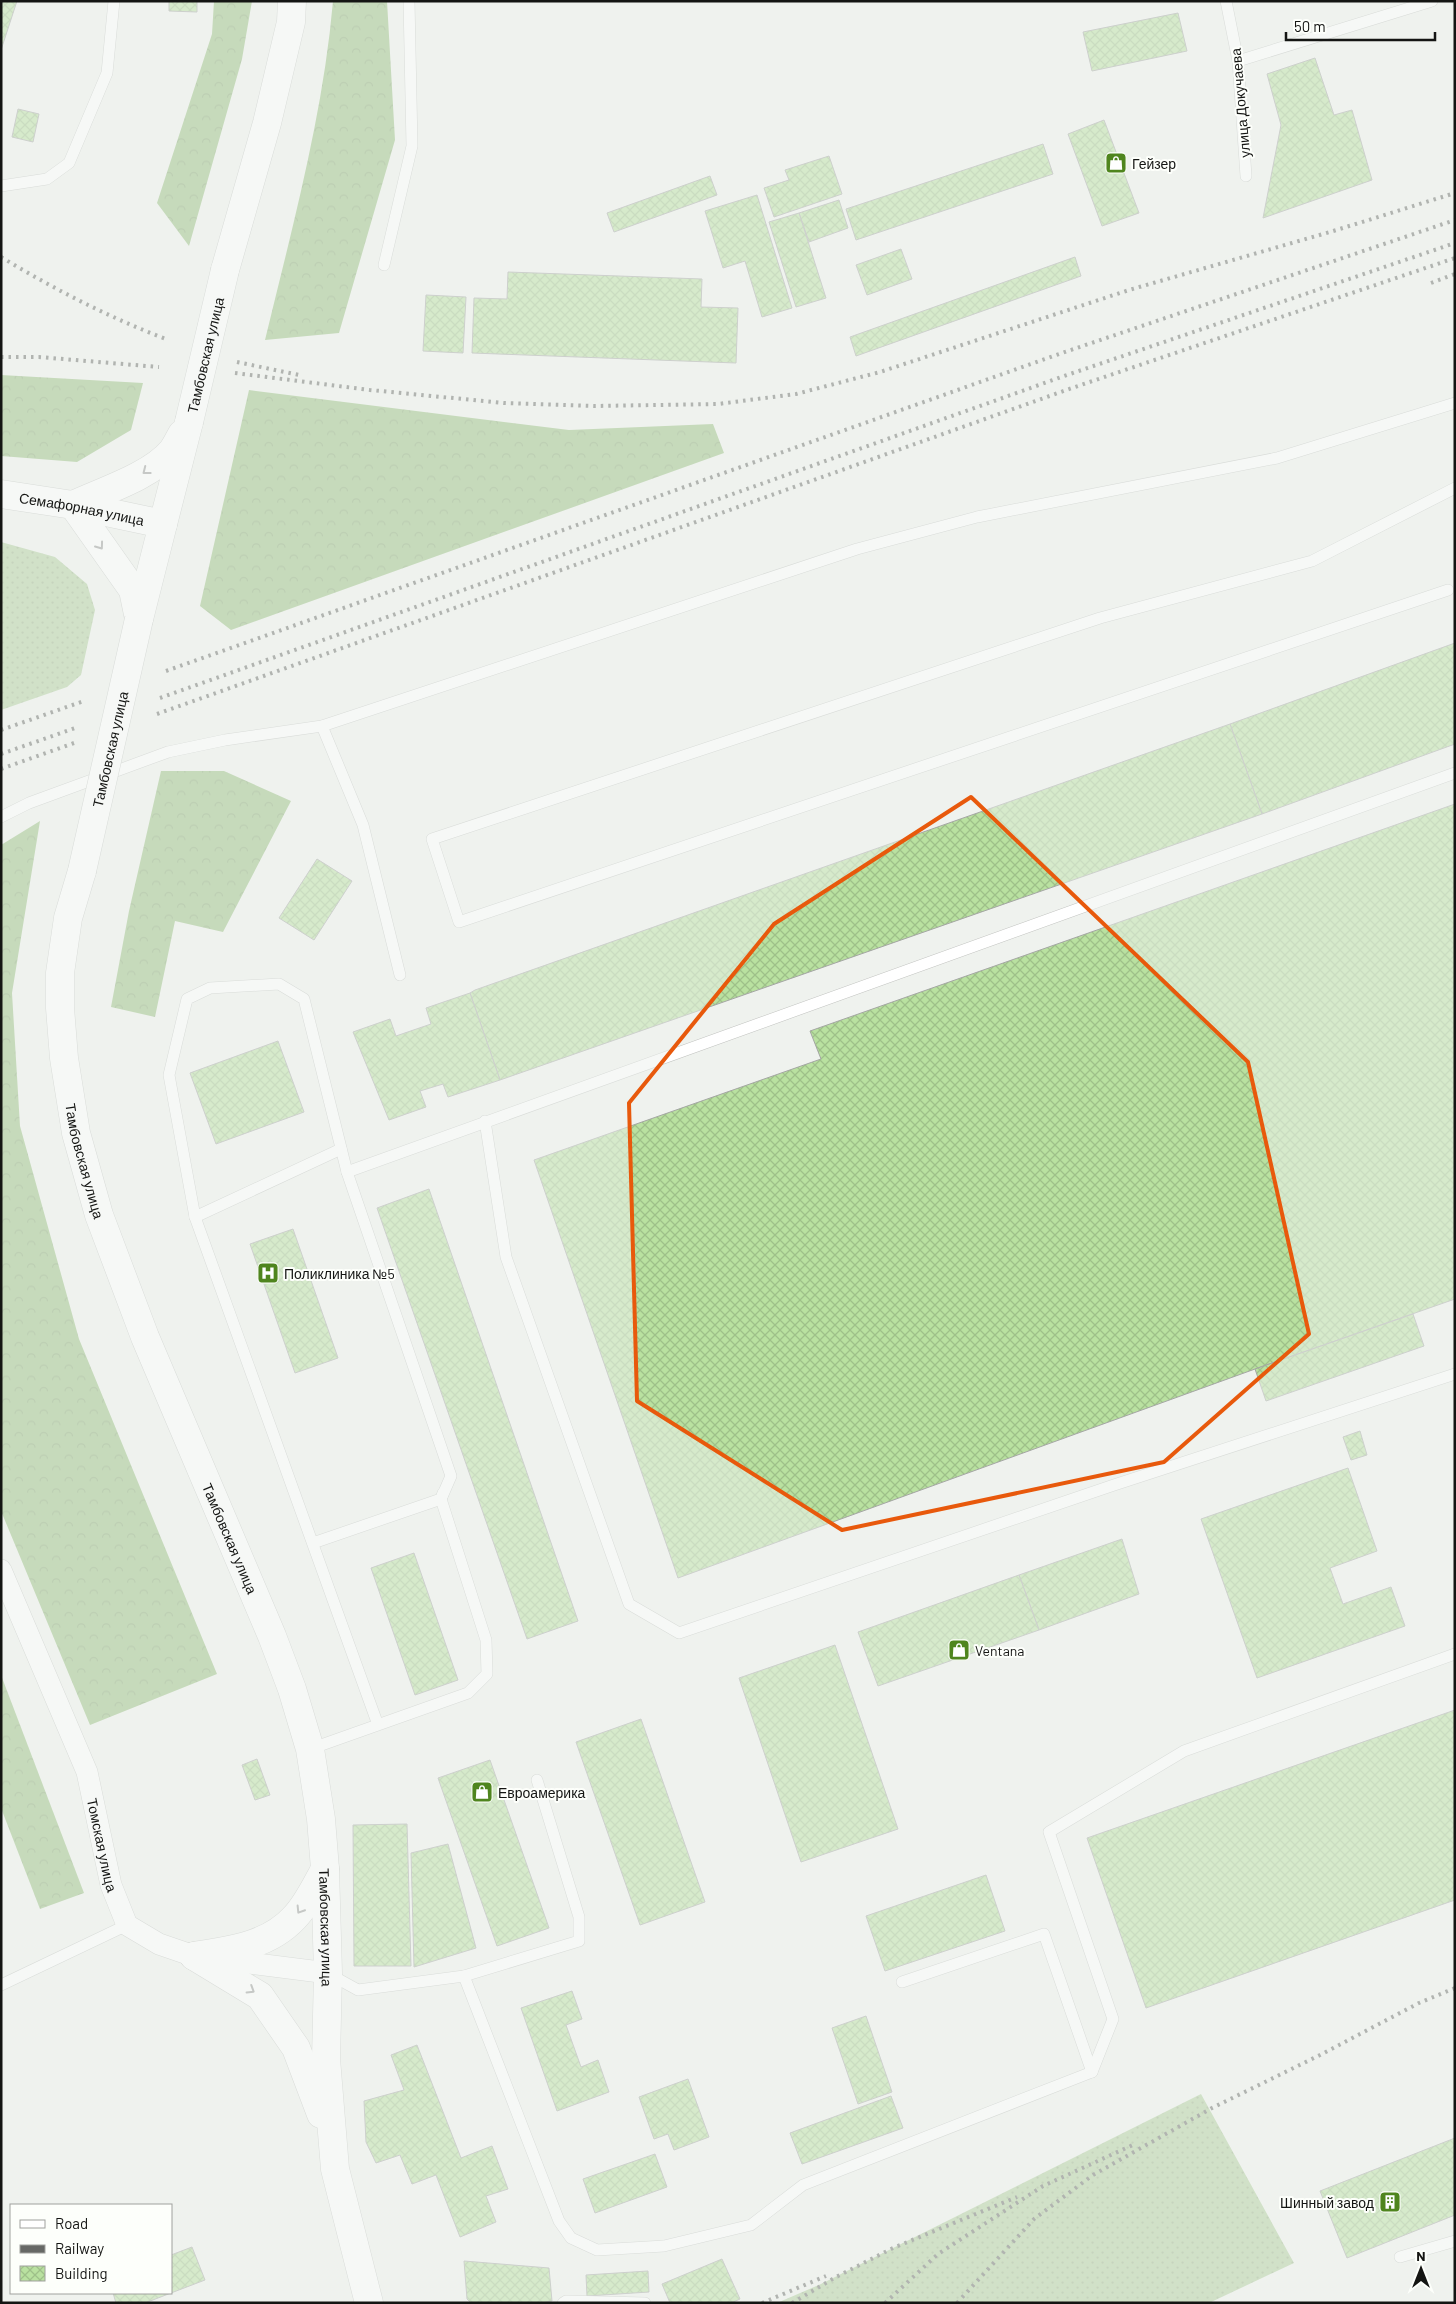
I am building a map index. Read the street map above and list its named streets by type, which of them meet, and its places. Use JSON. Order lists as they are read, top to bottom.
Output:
{
  "streets": {
    "main road": ["Тамбовская улица", "Семафорная улица"],
    "street": ["Томская улица"],
    "lane": ["улица Докучаева"]
  },
  "crossings": [
    ["Тамбовская улица", "Семафорная улица"]
  ],
  "places": {
    "shop": ["Гейзер", "Ventana", "Евроамерика"],
    "hospital": ["Поликлиника №5"],
    "building": ["Шинный завод"]
  },
  "legend": ["Road", "Railway", "Building"],
  "scale_bar": "50 m",
  "north": "top"
}
